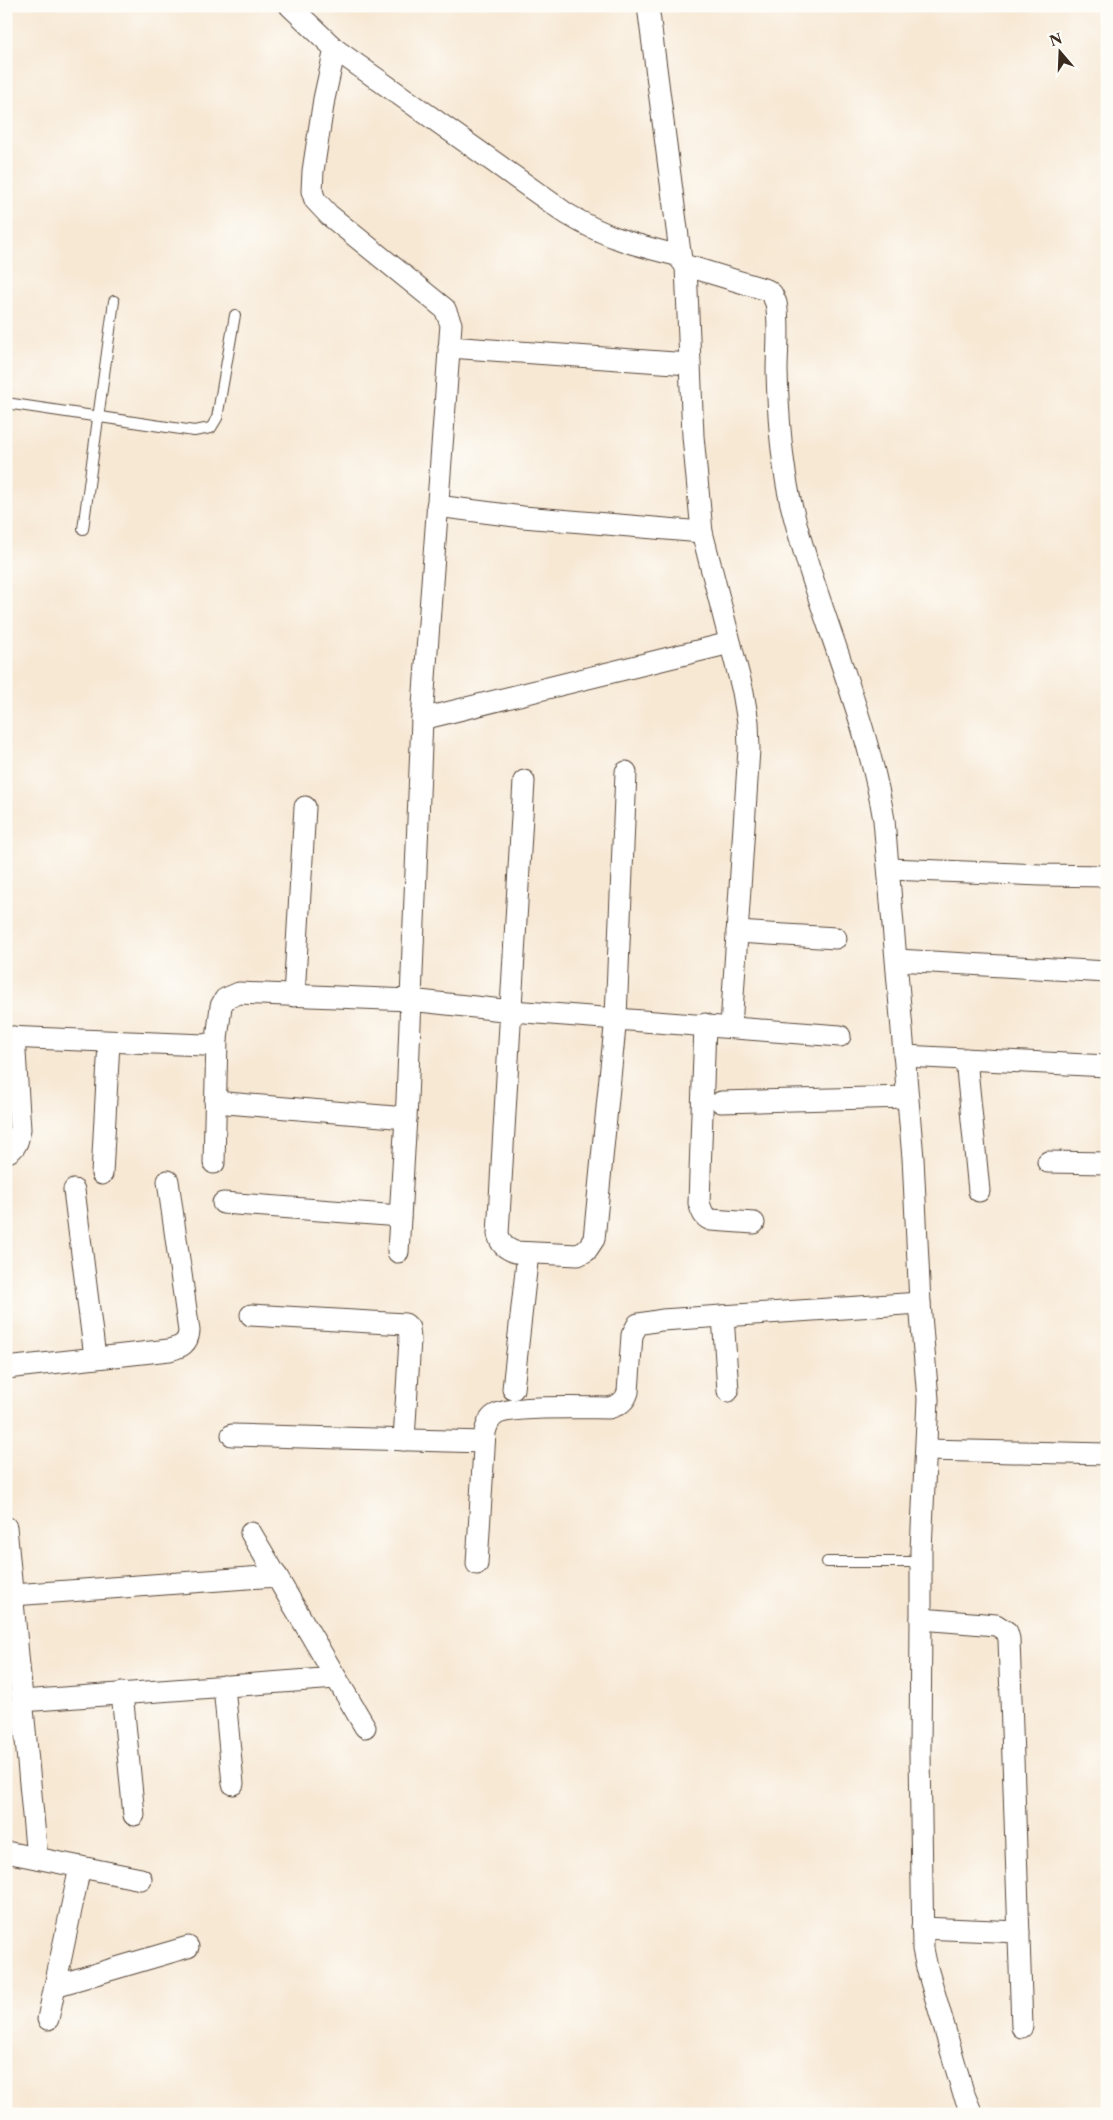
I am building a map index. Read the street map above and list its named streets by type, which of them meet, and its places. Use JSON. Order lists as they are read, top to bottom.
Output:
{
  "north": "top"
}
